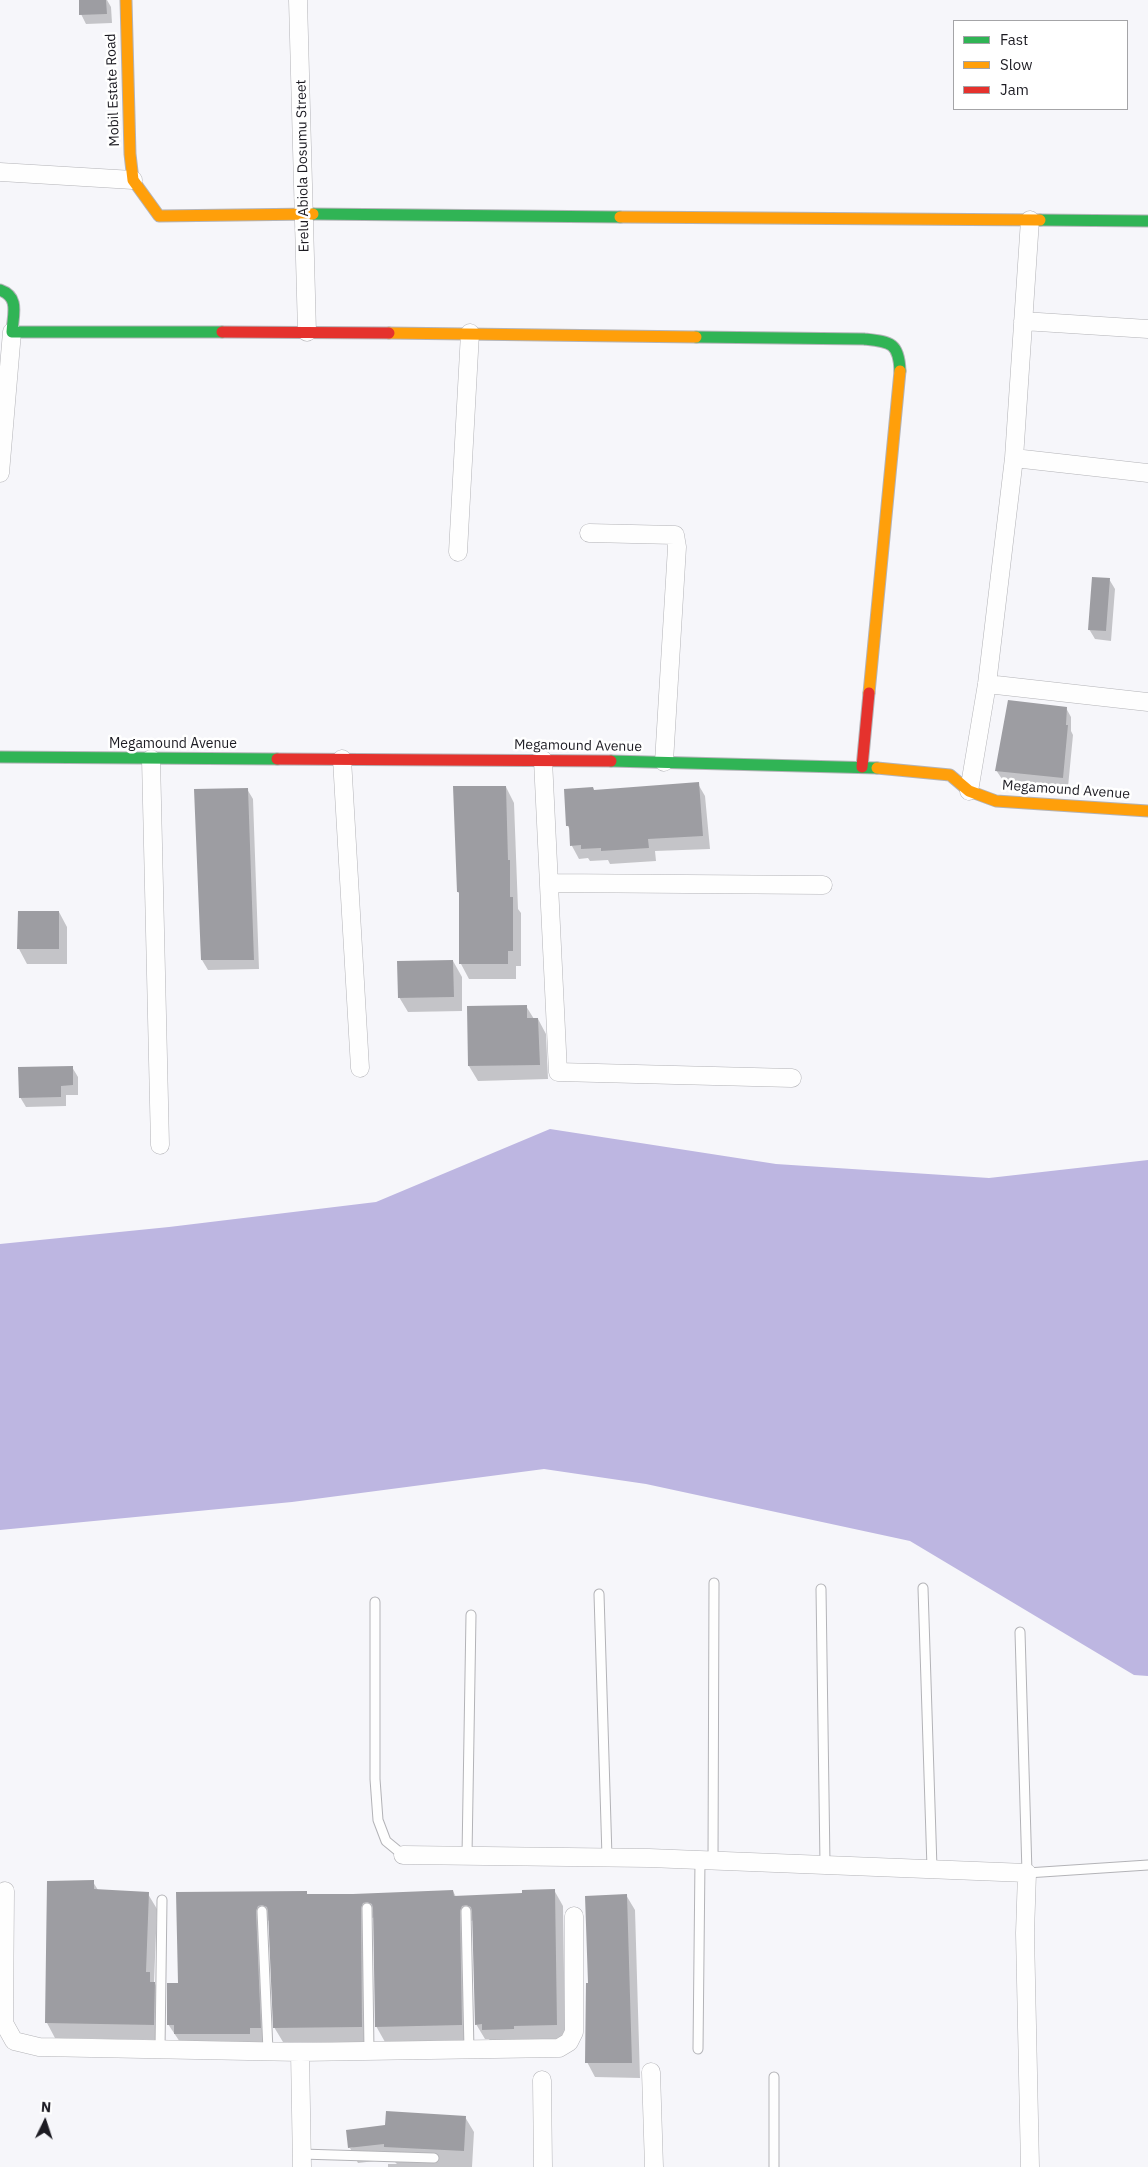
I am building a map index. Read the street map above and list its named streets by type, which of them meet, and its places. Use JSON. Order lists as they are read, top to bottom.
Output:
{
  "streets": {
    "street": ["Mobil Estate Road", "Erelu Abiola Dosumu Street", "Megamound Avenue"]
  },
  "legend": ["Fast", "Slow", "Jam"],
  "north": "top"
}
